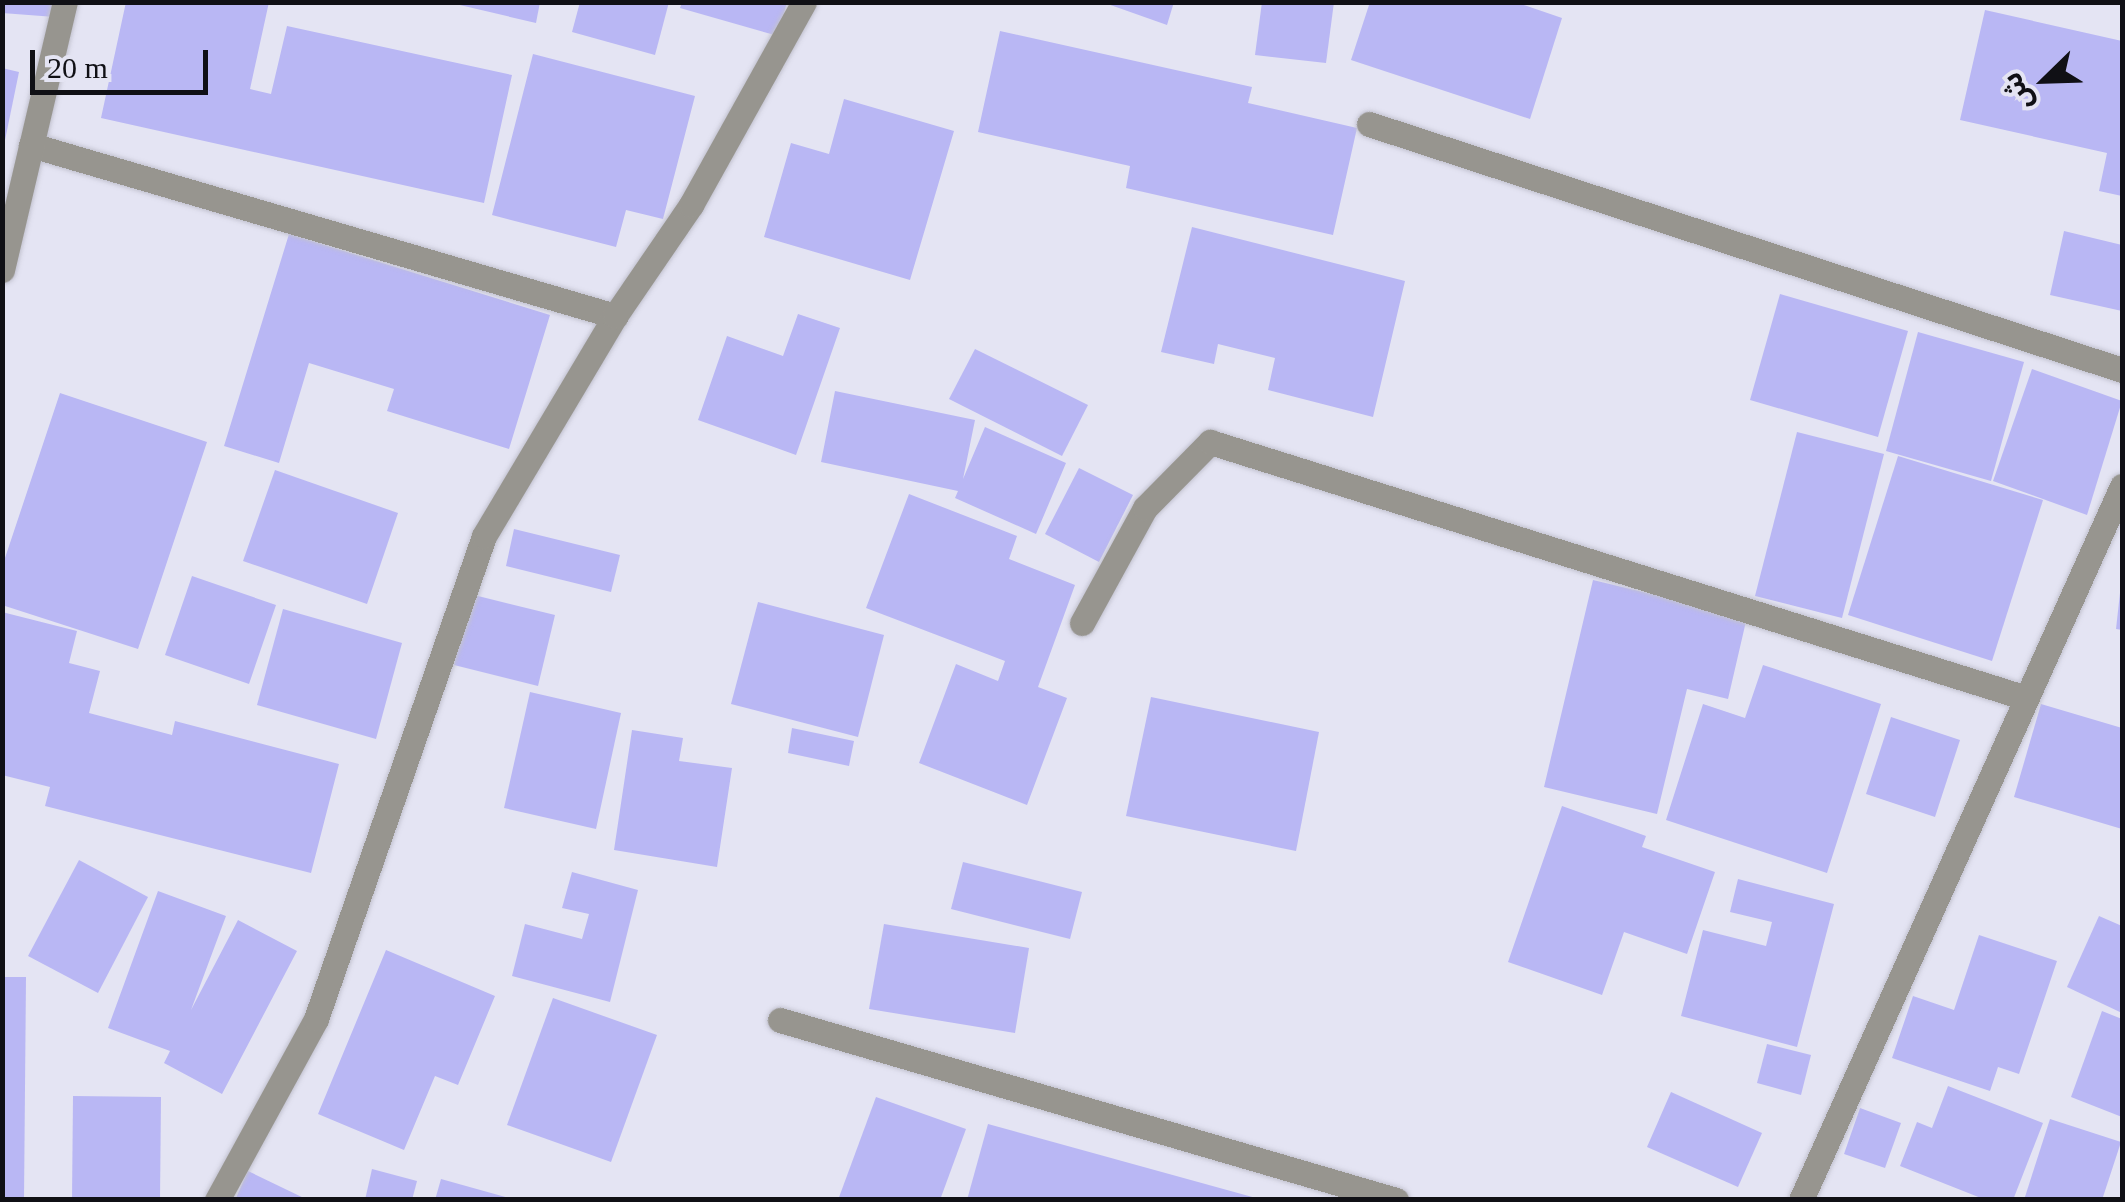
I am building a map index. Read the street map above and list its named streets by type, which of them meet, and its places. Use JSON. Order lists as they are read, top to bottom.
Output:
{
  "scale_bar": "20 m",
  "north": "bottom left"
}
